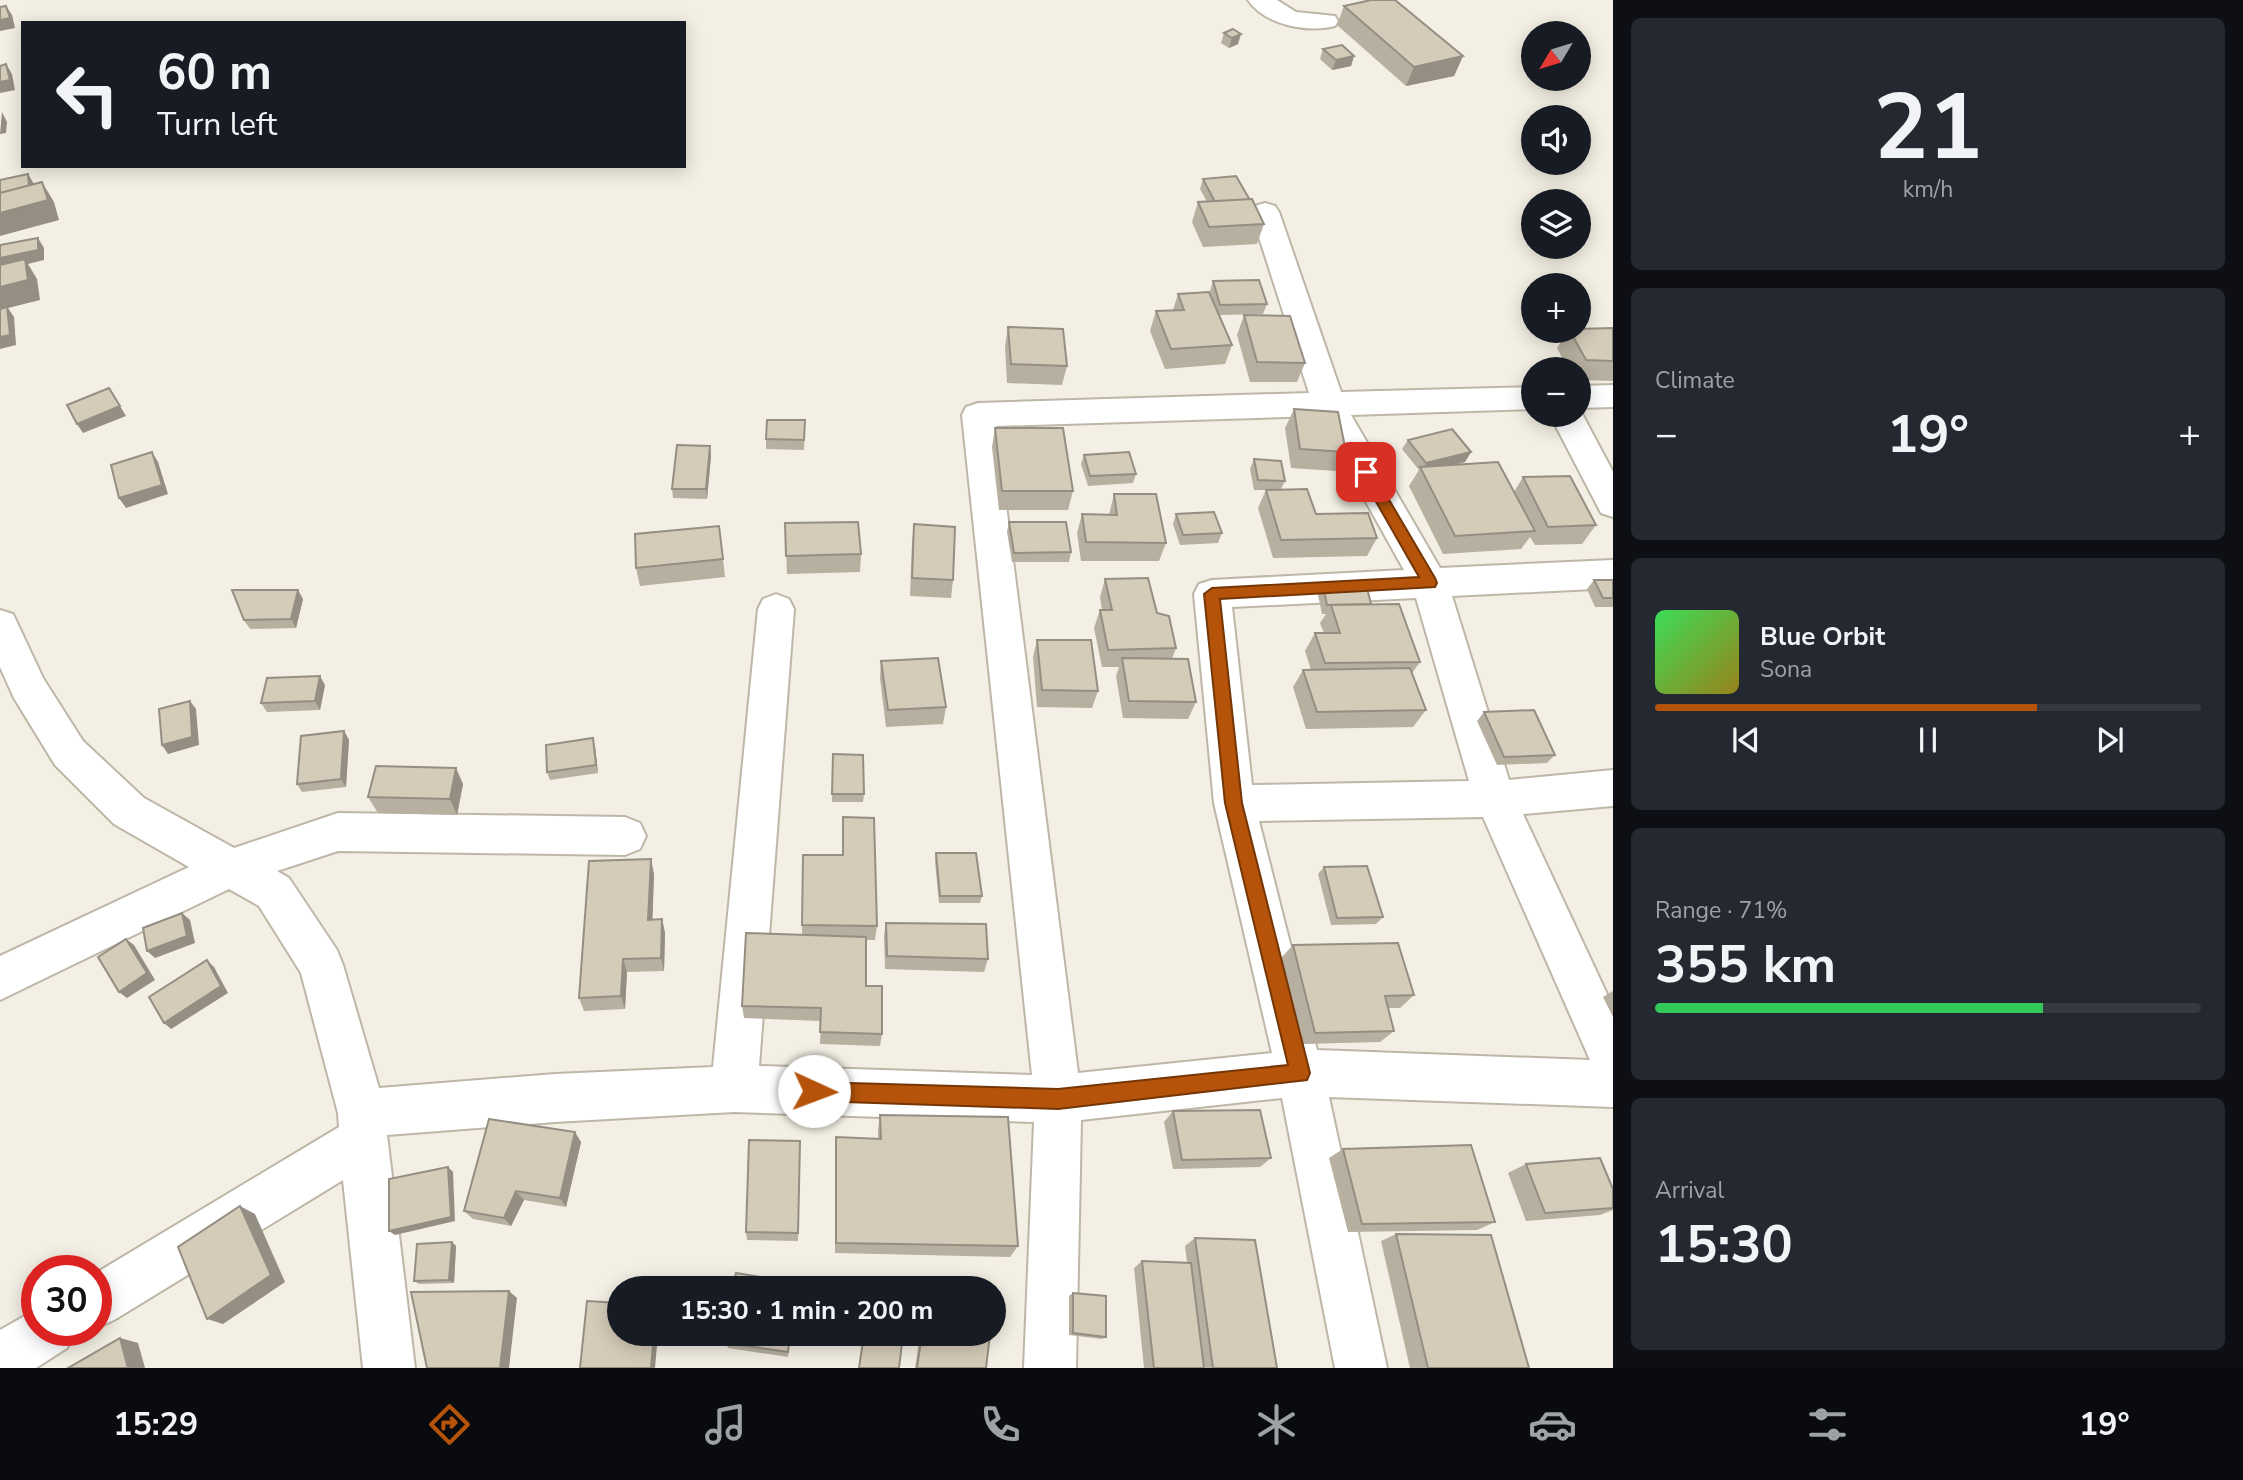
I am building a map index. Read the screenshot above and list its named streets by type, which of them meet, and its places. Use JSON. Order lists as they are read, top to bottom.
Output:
{
  "north": "bottom left",
  "page": {
    "tile": [
      ["21", "km/h"],
      "Climate",
      ["Range · 71%", "355 km"],
      ["Arrival", "15:30"]
    ],
    "map_buttons": ["+", "−"],
    "turn": ["60 m", "Turn left"],
    "heat": ["−", "19°", "+"],
    "song": ["Blue Orbit", "Sona"],
    "limit": "30",
    "trip": "15:30 · 1 min · 200 m",
    "tabs": ["15:29", "19°"]
  }
}
